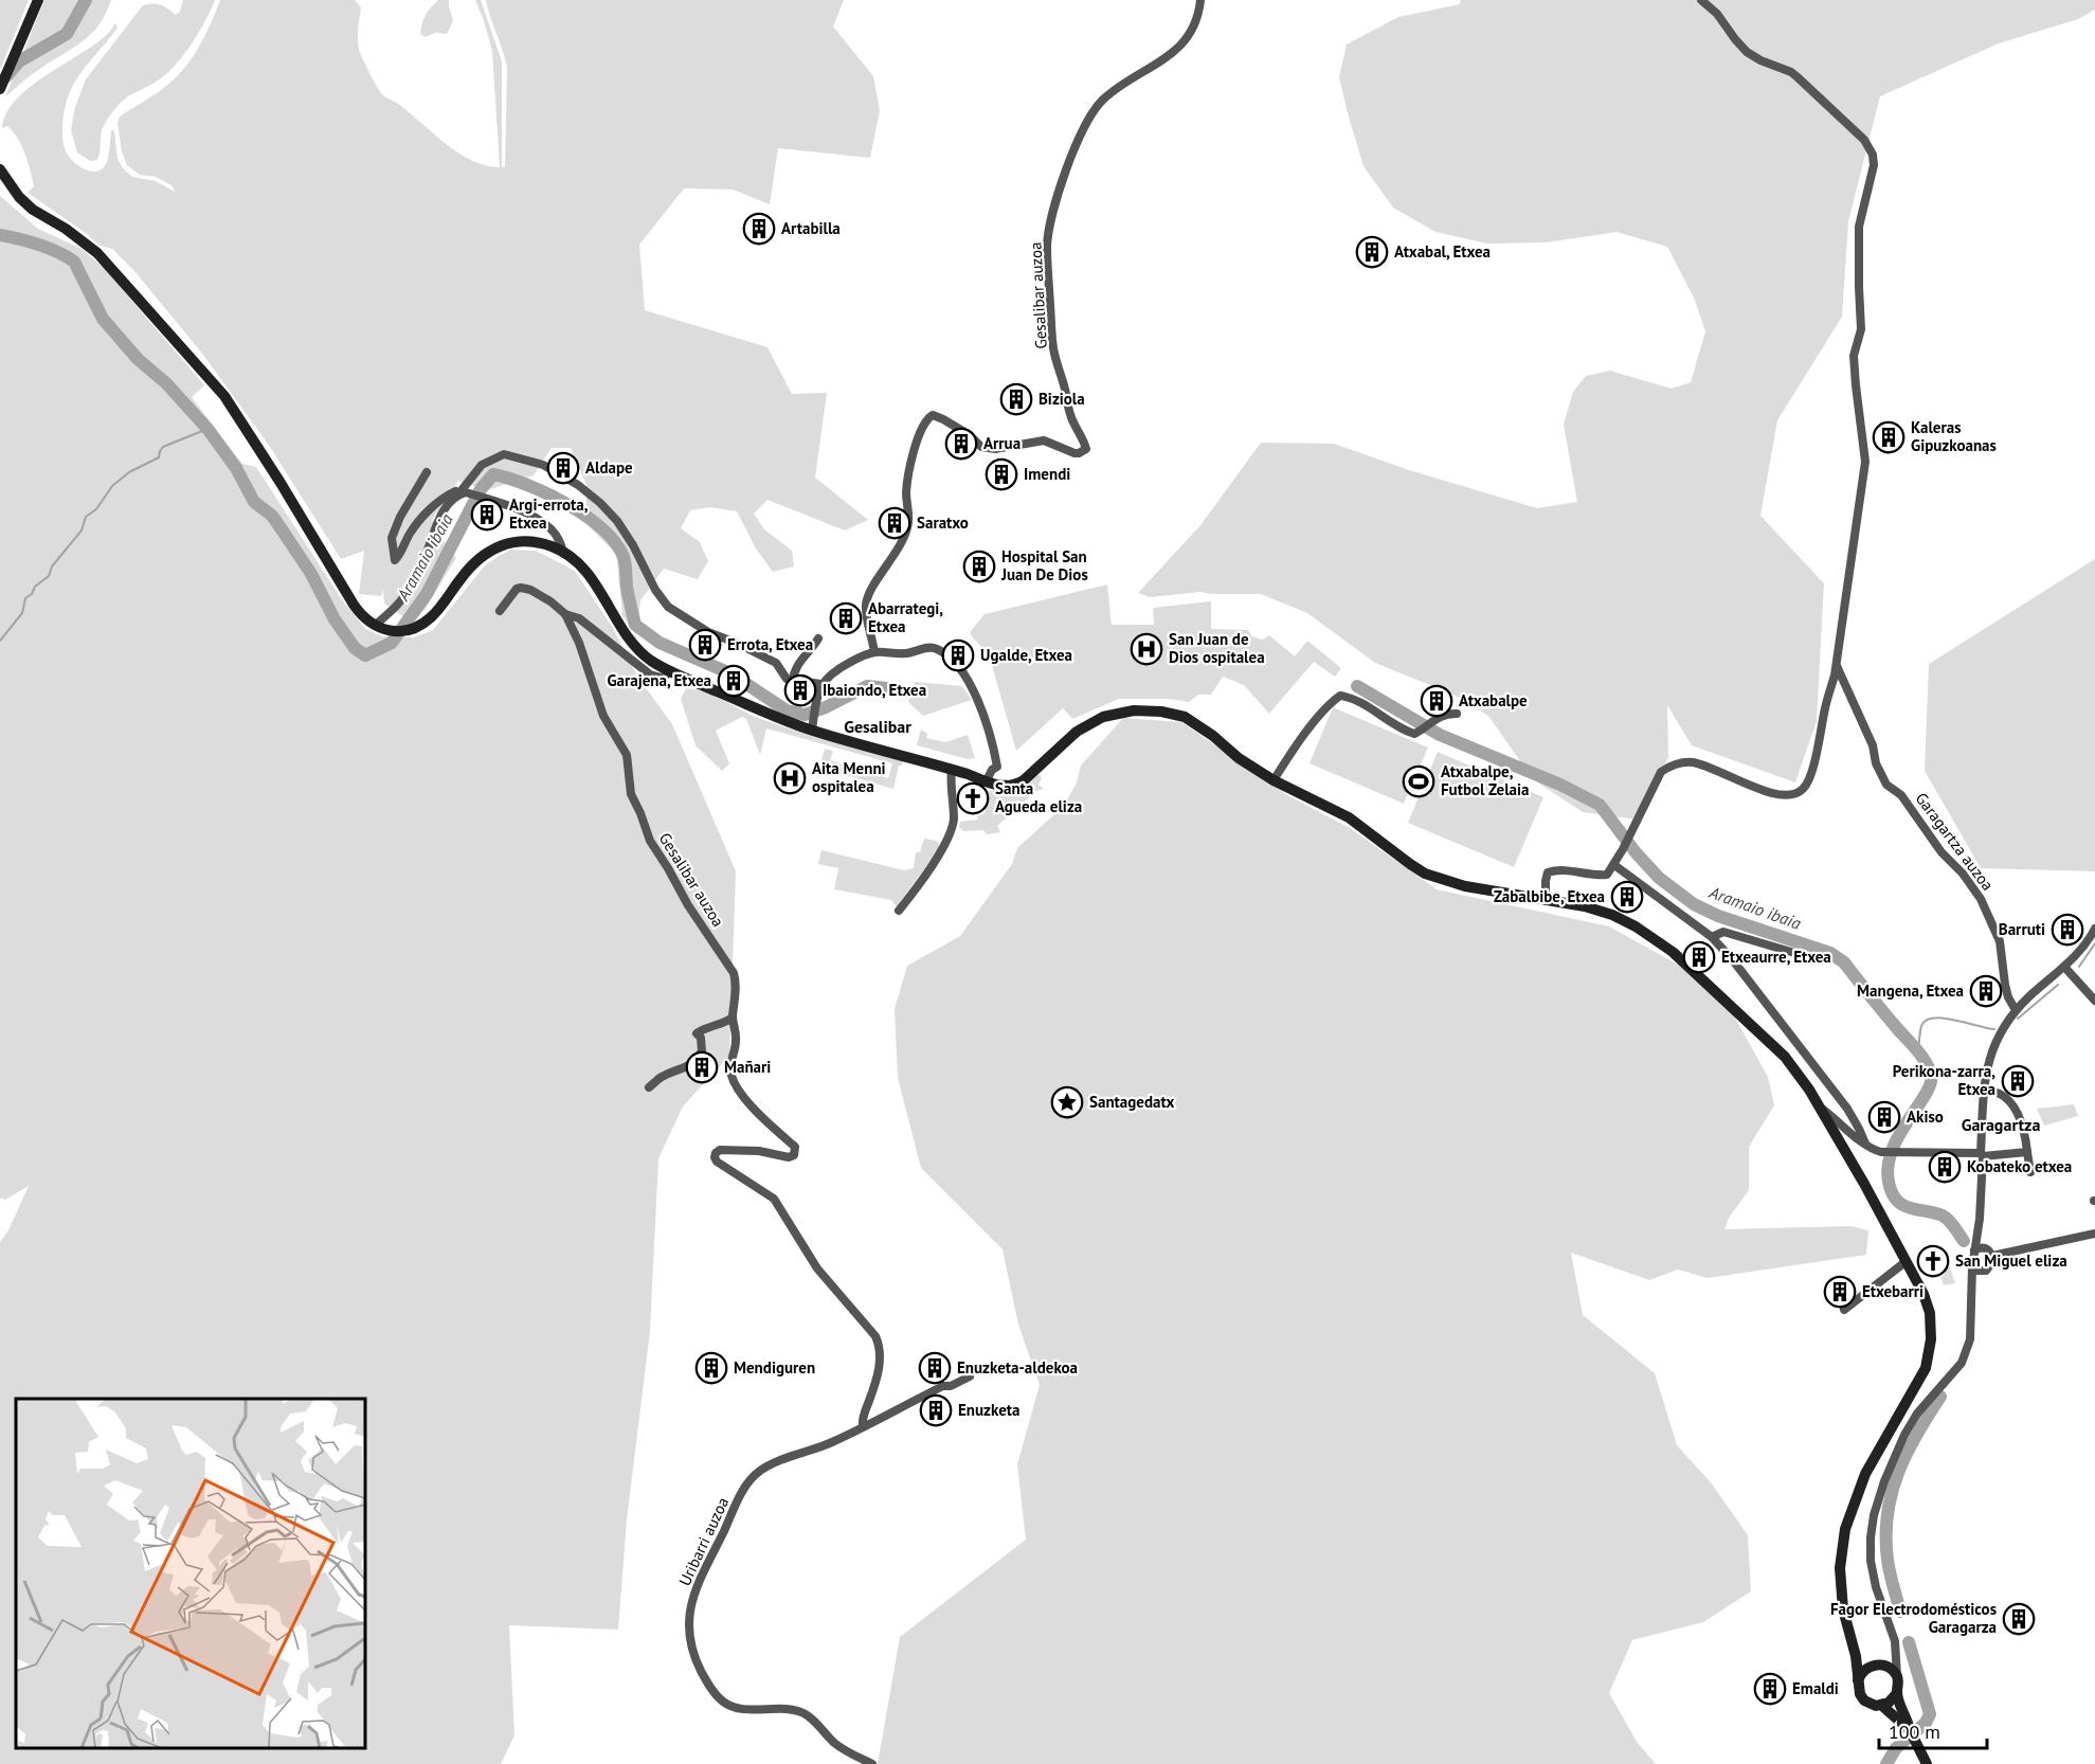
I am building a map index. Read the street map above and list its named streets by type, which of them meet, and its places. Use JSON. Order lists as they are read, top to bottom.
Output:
{
  "streets": {
    "street": ["Gesalibar auzoa", "Garagartza auzoa", "Uribarri auzoa"]
  },
  "crossings": [
    ["Gesalibar auzoa", "Uribarri auzoa"]
  ],
  "districts": ["Gesalibar", "Garagartza"],
  "water": ["Aramaio ibaia"],
  "places": {
    "building": [
      "Artabilla",
      "Atxabal, Etxea",
      "Biziola",
      "Kaleras Gipuzkoanas",
      "Arrua",
      "Aldape",
      "Imendi",
      "Argi-errota, Etxea",
      "Saratxo",
      "Hospital San Juan De Dios",
      "Abarrategi, Etxea",
      "Errota, Etxea",
      "Ugalde, Etxea",
      "Garajena, Etxea",
      "Ibaiondo, Etxea",
      "Atxabalpe",
      "Zabalbibe, Etxea",
      "Barruti",
      "Etxeaurre, Etxea",
      "Mangena, Etxea",
      "Mañari",
      "Perikona-zarra, Etxea",
      "Akiso",
      "Kobateko etxea",
      "Etxebarri",
      "Mendiguren",
      "Enuzketa-aldekoa",
      "Enuzketa",
      "Fagor Electrodomésticos Garagarza",
      "Emaldi"
    ],
    "hospital": ["San Juan de Dios ospitalea", "Aita Menni ospitalea"],
    "sports": ["Atxabalpe, Futbol Zelaia"],
    "church": ["Santa Agueda eliza", "San Miguel eliza"],
    "place": ["Santagedatx"]
  },
  "scale_bar": "100 m"
}
